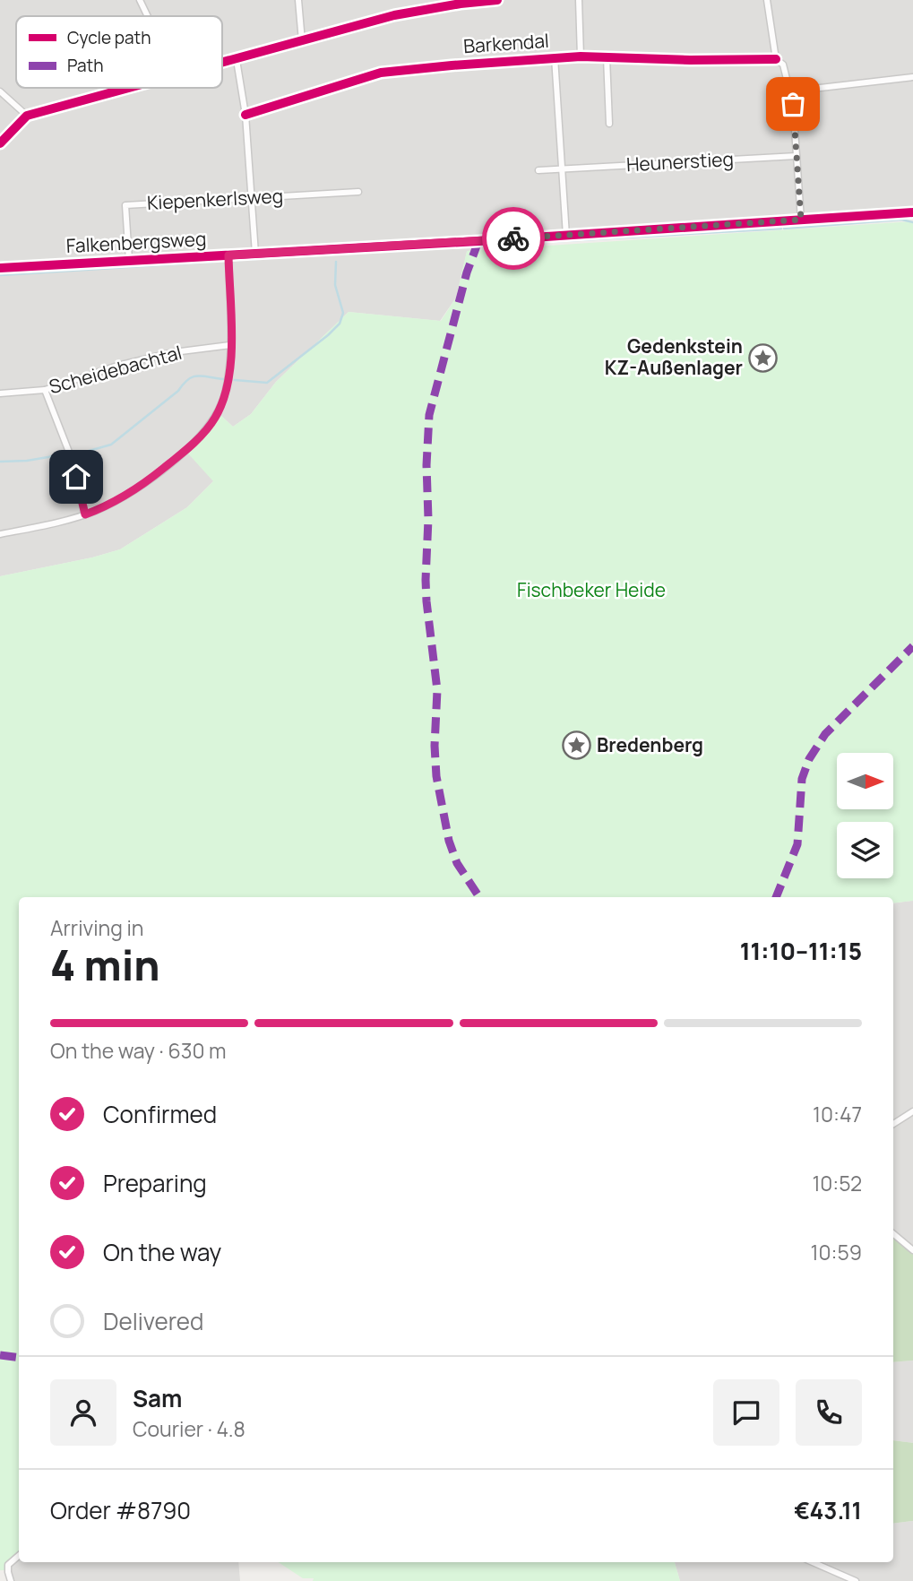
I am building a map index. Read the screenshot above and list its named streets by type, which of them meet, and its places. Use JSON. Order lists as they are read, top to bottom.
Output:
{
  "streets": {
    "street": [
      "Barkendal",
      "Heunerstieg",
      "Kiepenkerlsweg",
      "Falkenbergsweg",
      "Scheidebachtal"
    ]
  },
  "crossings": [
    ["Kiepenkerlsweg", "Falkenbergsweg"]
  ],
  "parks": ["Fischbeker Heide"],
  "places": {
    "place": ["Gedenkstein KZ-Außenlager", "Bredenberg"]
  },
  "legend": ["Cycle path", "Path"],
  "north": "right",
  "page": {
    "heading": ["4 min", "Arriving in", "11:10–11:15"],
    "panel": [
      "Sam",
      "Courier · 4.8",
      "Order #8790",
      "€43.11"
    ],
    "bar": "On the way · 630 m",
    "list": [
      ["Confirmed", "10:47"],
      ["Preparing", "10:52"],
      ["On the way", "10:59"],
      "Delivered"
    ]
  }
}
